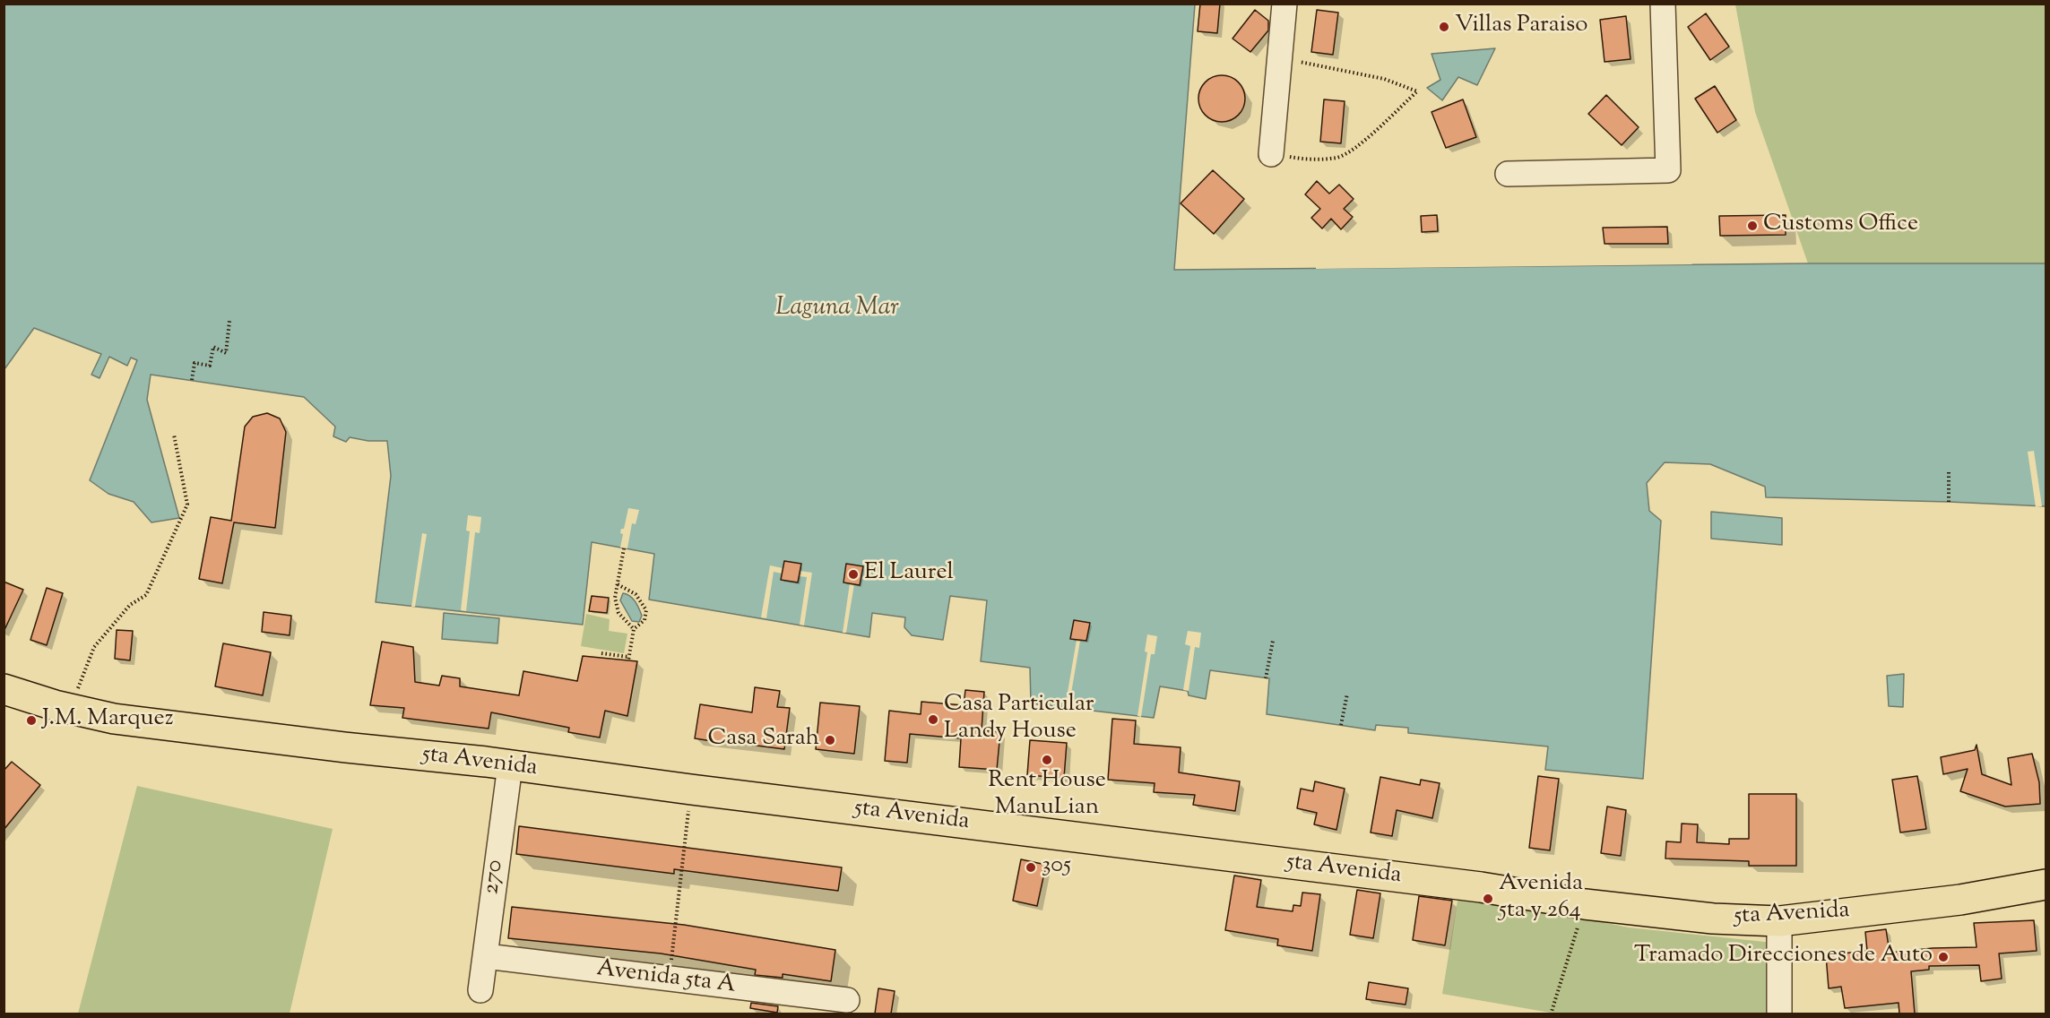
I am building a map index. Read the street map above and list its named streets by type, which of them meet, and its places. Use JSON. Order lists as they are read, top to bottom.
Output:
{
  "streets": {
    "highway": ["5ta Avenida"],
    "street": ["270", "Avenida 5ta A"]
  },
  "crossings": [
    ["5ta Avenida", "270"],
    ["270", "Avenida 5ta A"]
  ],
  "water": ["Laguna Mar"],
  "places": [
    "Villas Paraiso",
    "Customs Office",
    "El Laurel",
    "Casa Particular Landy House",
    "J.M. Marquez",
    "Casa Sarah",
    "Rent House ManuLian",
    "305",
    "Avenida 5ta y 264",
    "Tramado Direcciones de Auto"
  ]
}
